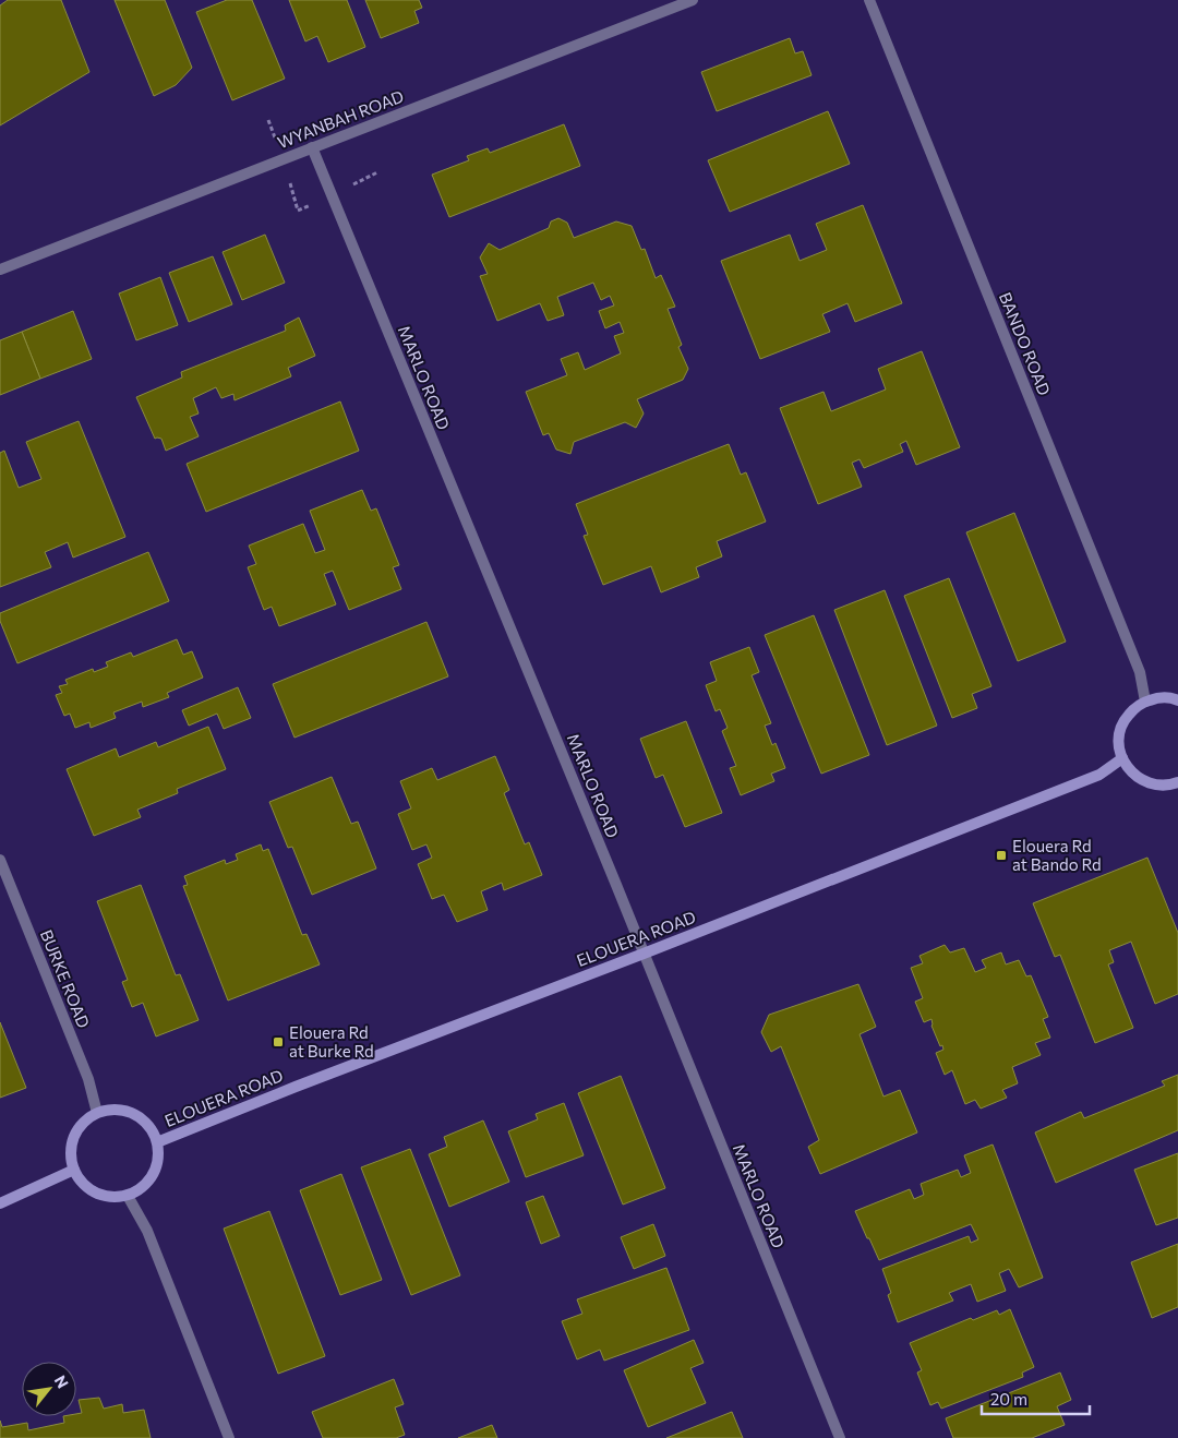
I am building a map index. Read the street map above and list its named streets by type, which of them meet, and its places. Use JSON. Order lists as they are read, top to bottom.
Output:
{
  "streets": {
    "street": [
      "WYANBAH ROAD",
      "BANDO ROAD",
      "MARLO ROAD",
      "ELOUERA ROAD",
      "BURKE ROAD"
    ]
  },
  "crossings": [
    ["WYANBAH ROAD", "MARLO ROAD"],
    ["MARLO ROAD", "ELOUERA ROAD"],
    ["ELOUERA ROAD", "BURKE ROAD"]
  ],
  "places": {
    "transit": ["Elouera Rd at Bando Rd", "Elouera Rd at Burke Rd"]
  },
  "scale_bar": "20 m",
  "north": "top right"
}
